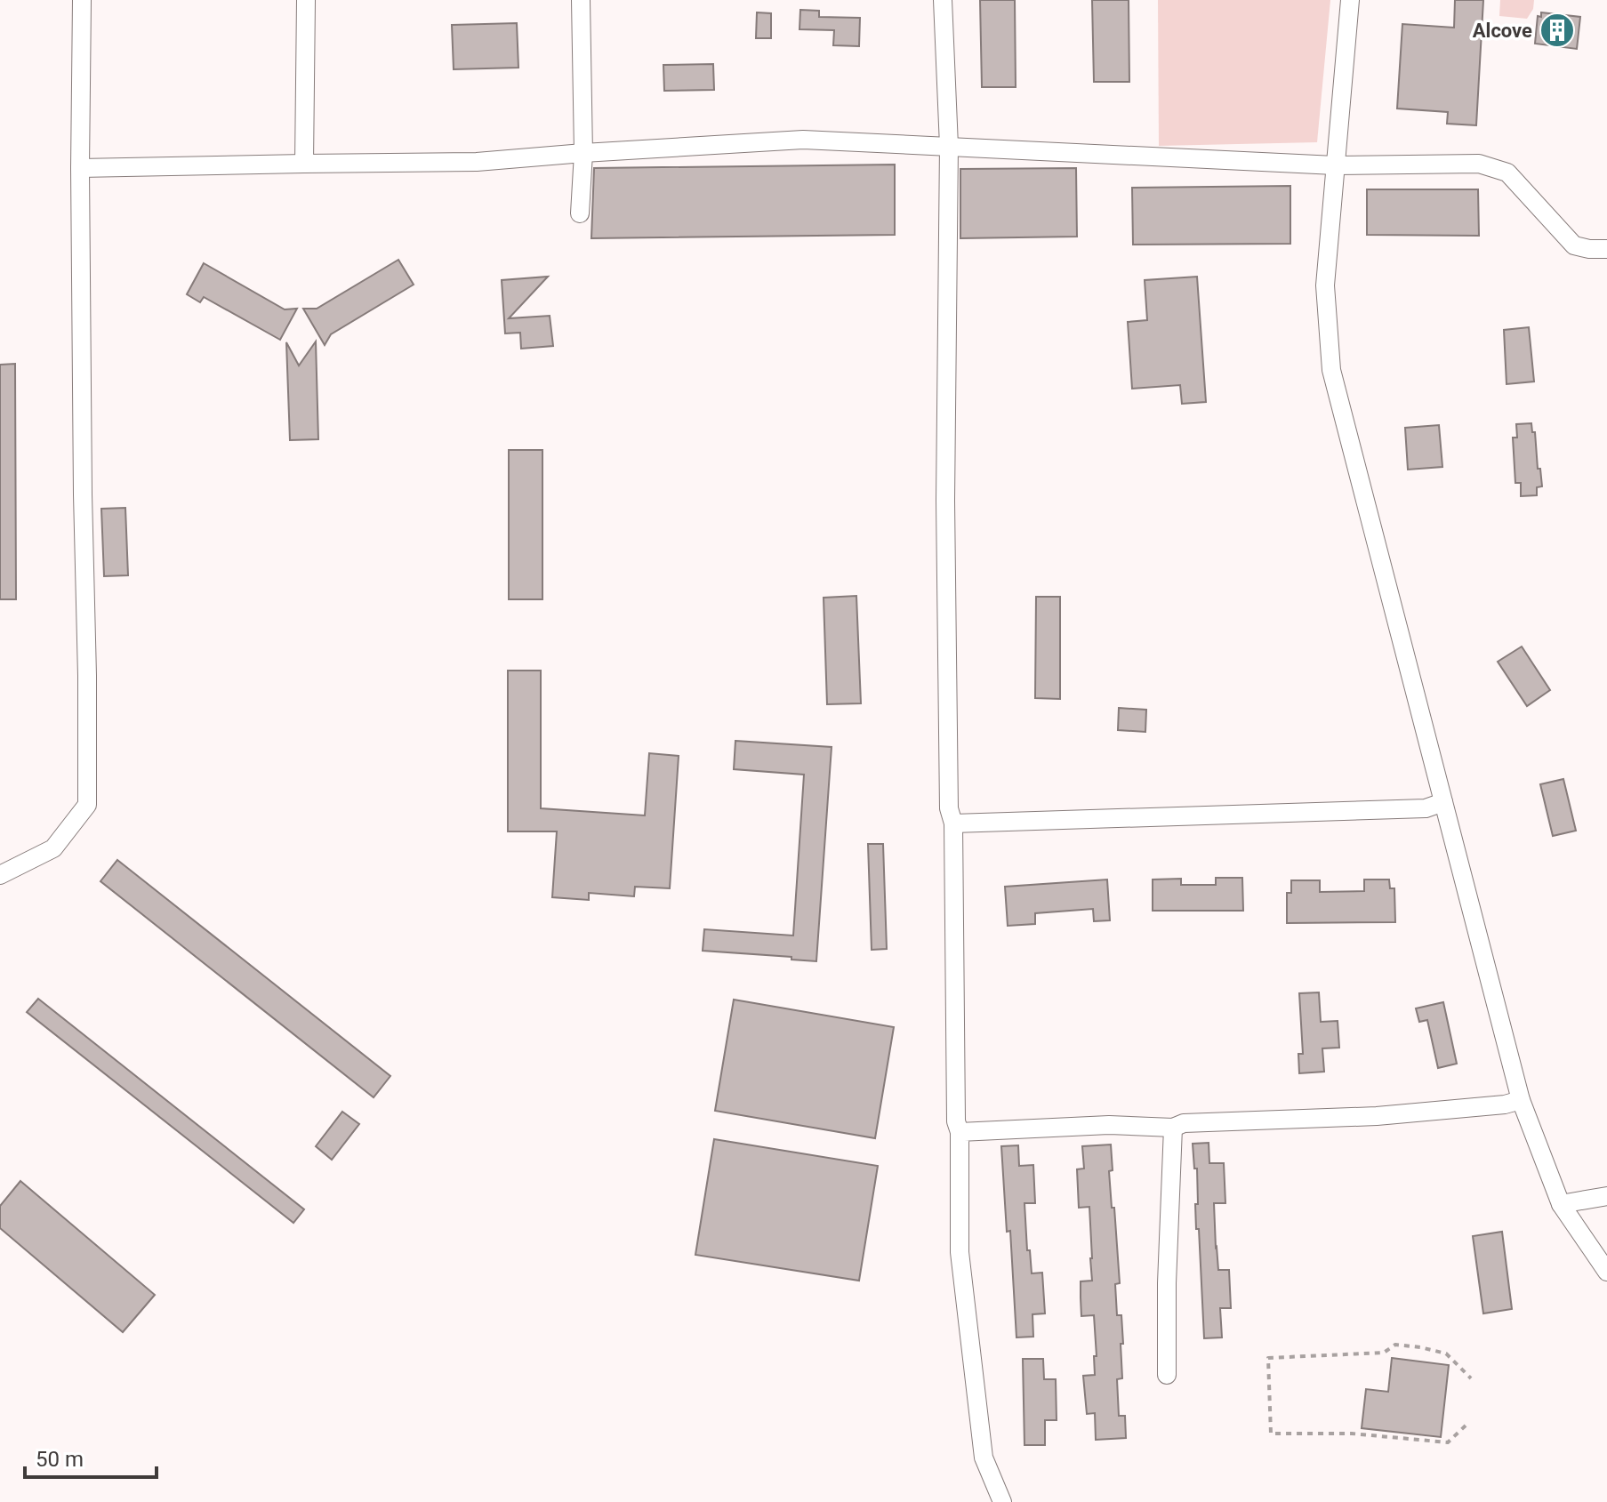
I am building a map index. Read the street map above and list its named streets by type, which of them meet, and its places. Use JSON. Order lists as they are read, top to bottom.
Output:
{
  "places": {
    "building": ["Alcove"]
  },
  "scale_bar": "50 m"
}
